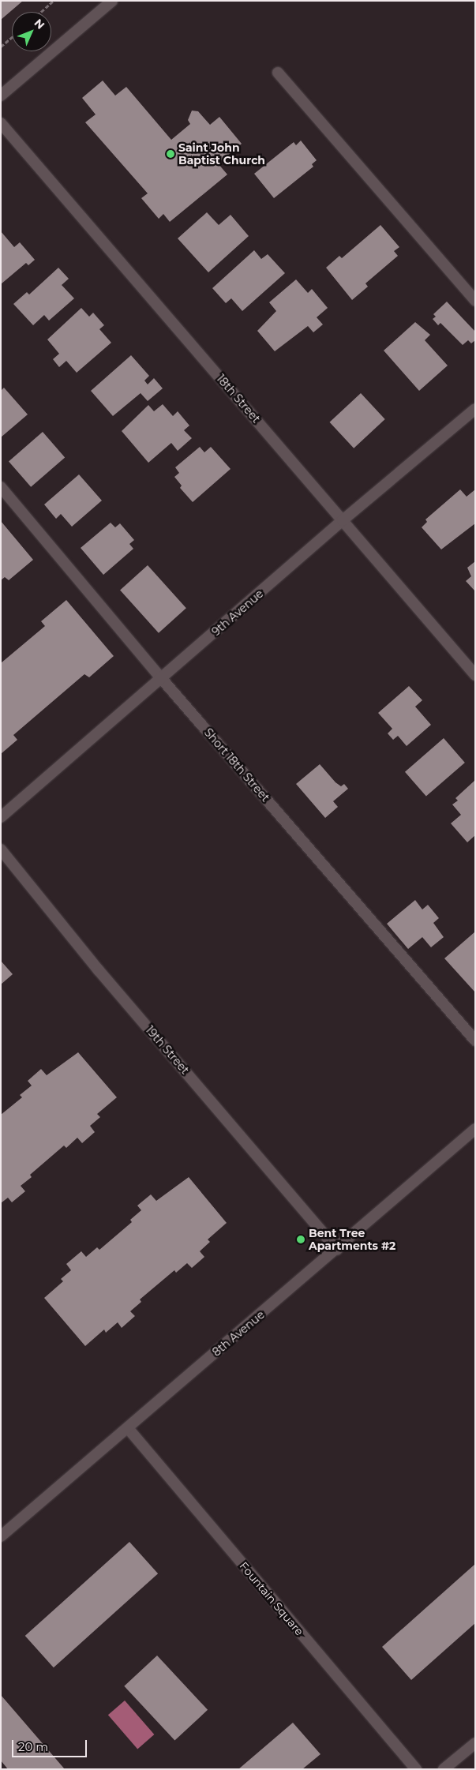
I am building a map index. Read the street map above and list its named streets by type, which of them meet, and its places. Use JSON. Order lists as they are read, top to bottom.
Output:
{
  "streets": {
    "street": [
      "18th Street",
      "9th Avenue",
      "Short 18th Street",
      "19th Street",
      "8th Avenue",
      "Fountain Square"
    ]
  },
  "crossings": [
    ["18th Street", "9th Avenue"],
    ["9th Avenue", "Short 18th Street"],
    ["19th Street", "8th Avenue"],
    ["8th Avenue", "Fountain Square"]
  ],
  "places": ["Saint John Baptist Church", "Bent Tree Apartments #2"],
  "scale_bar": "20 m",
  "north": "top right"
}
